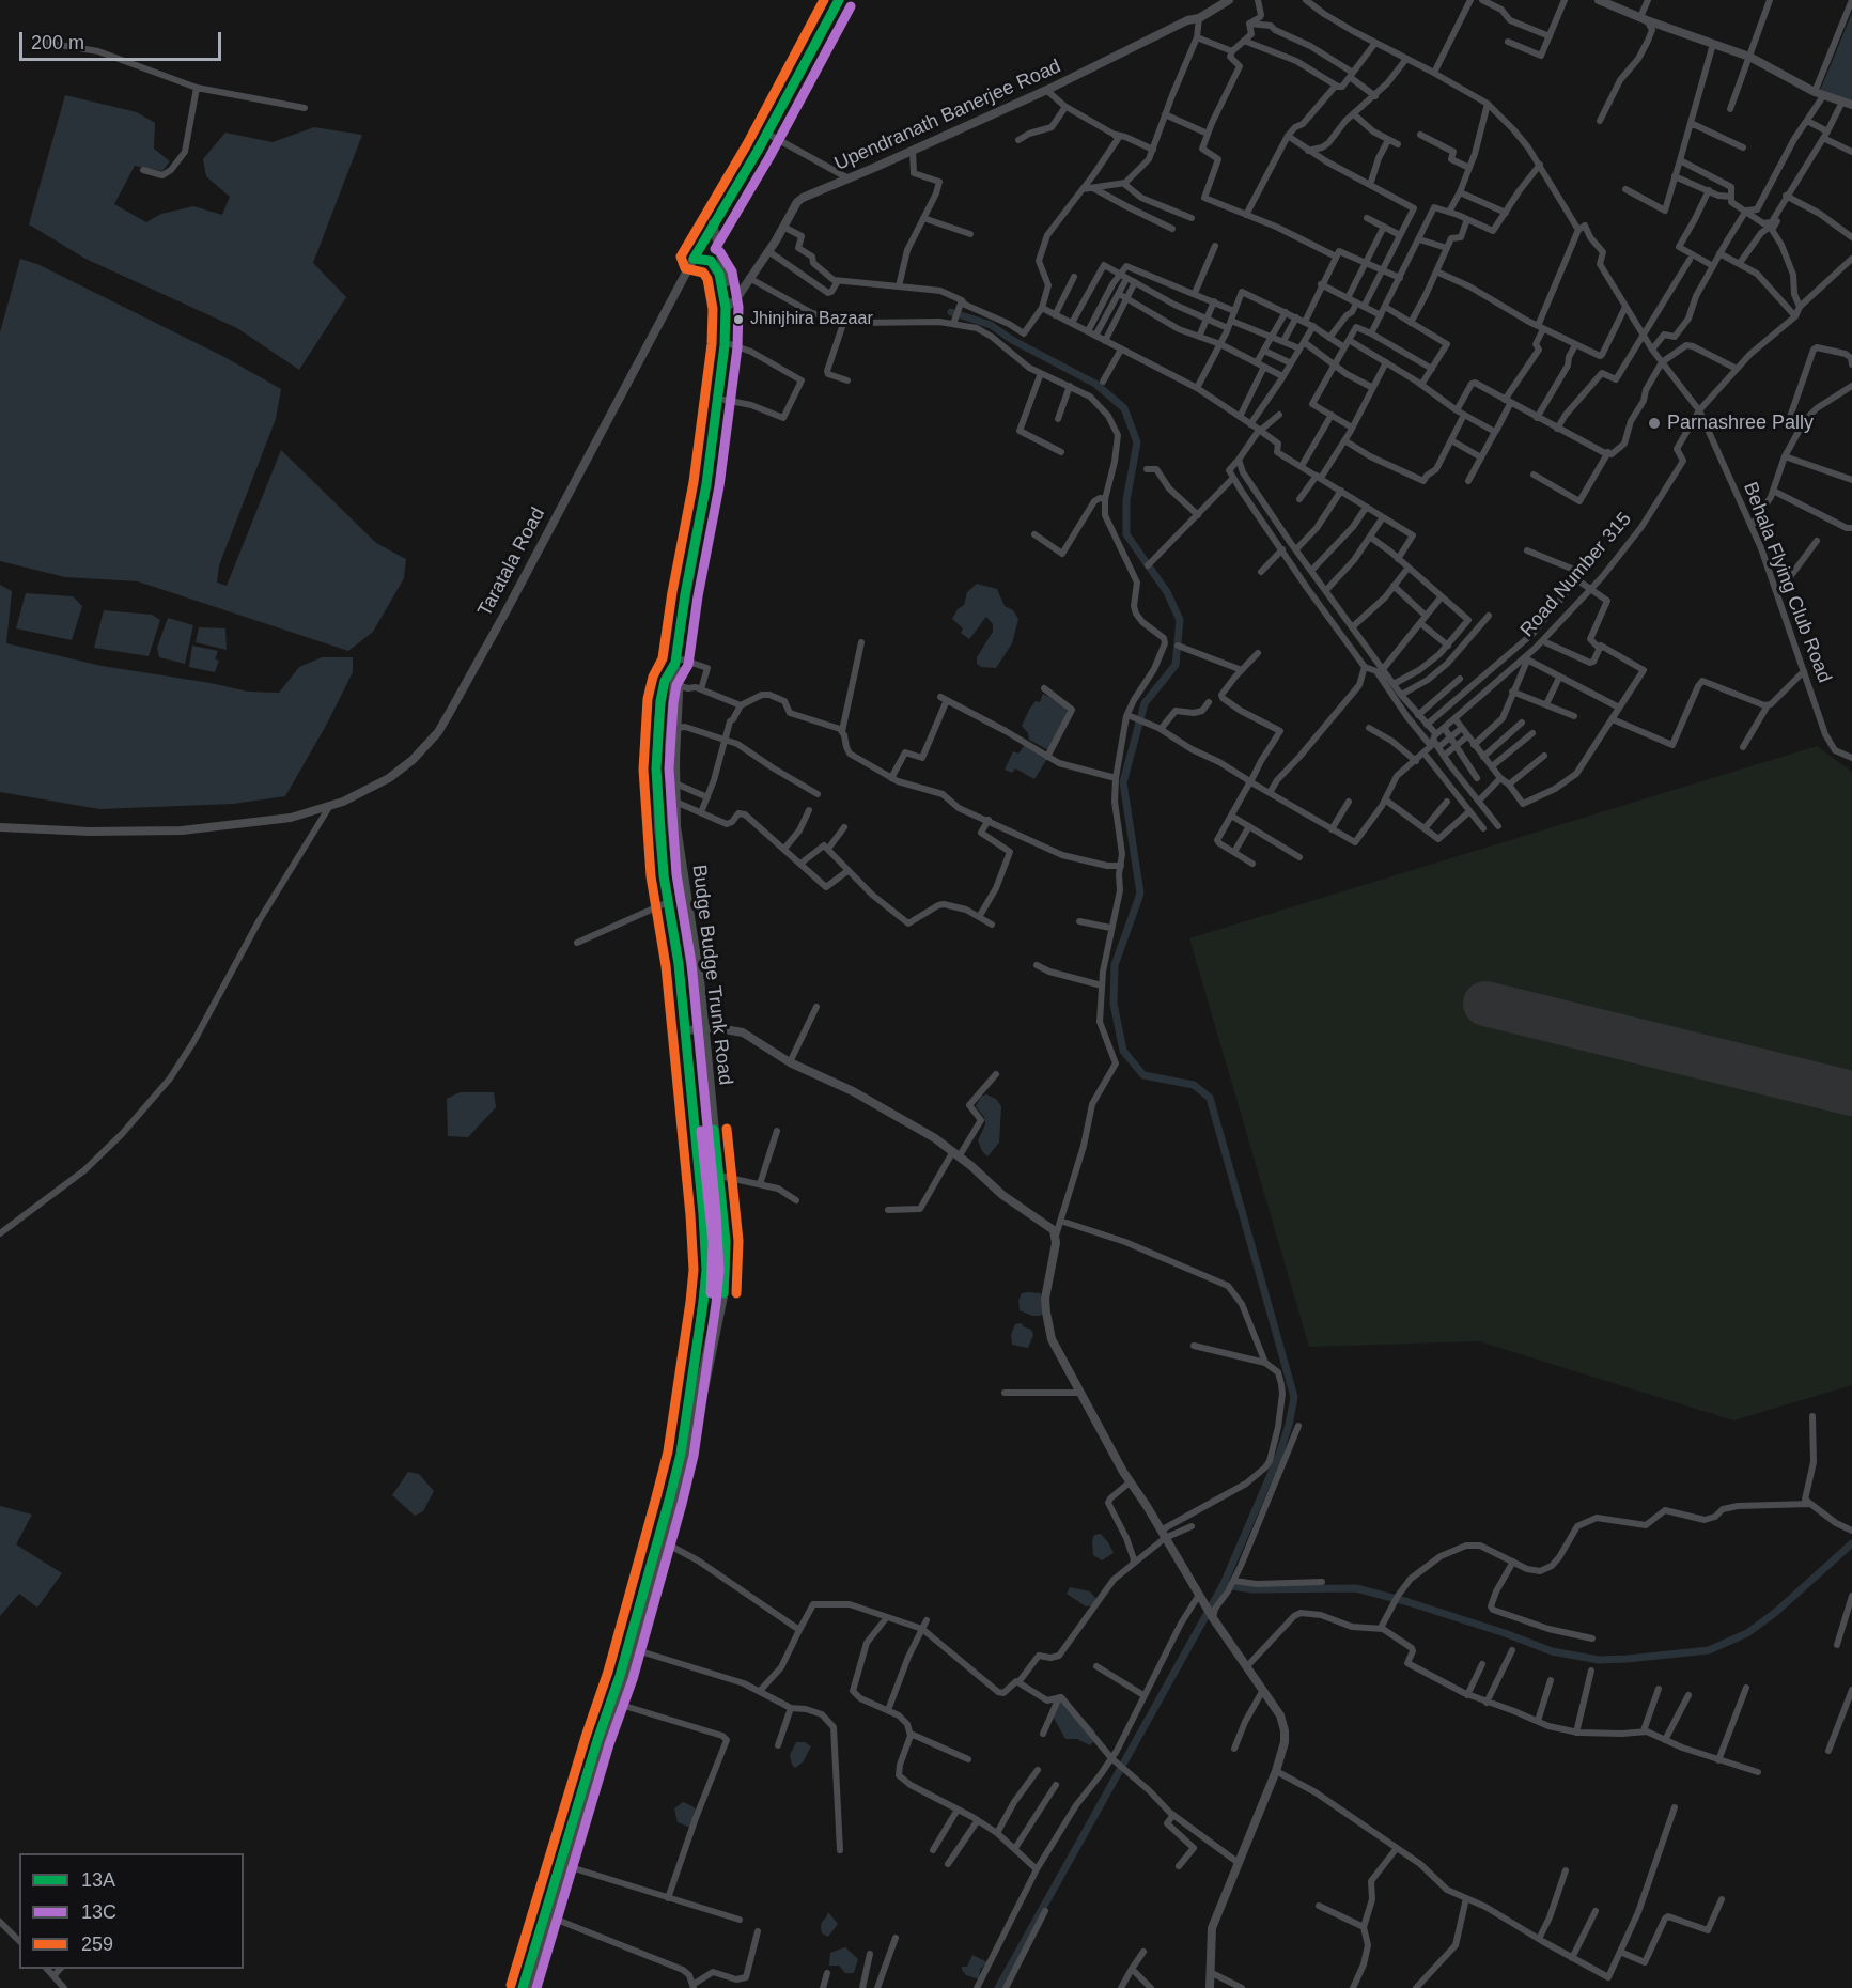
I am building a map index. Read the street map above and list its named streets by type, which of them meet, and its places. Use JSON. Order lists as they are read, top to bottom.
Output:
{
  "streets": {
    "main road": ["Taratala Road"],
    "street": [
      "Upendranath Banerjee Road",
      "Road Number 315",
      "Behala Flying Club Road",
      "Budge Budge Trunk Road"
    ]
  },
  "crossings": [
    ["Road Number 315", "Behala Flying Club Road"]
  ],
  "places": ["Jhinjhira Bazaar", "Parnashree Pally"],
  "lines": ["transit line 13A", "transit line 259", "transit line 13C"],
  "legend": ["13A", "13C", "259"],
  "scale_bar": "200 m"
}
